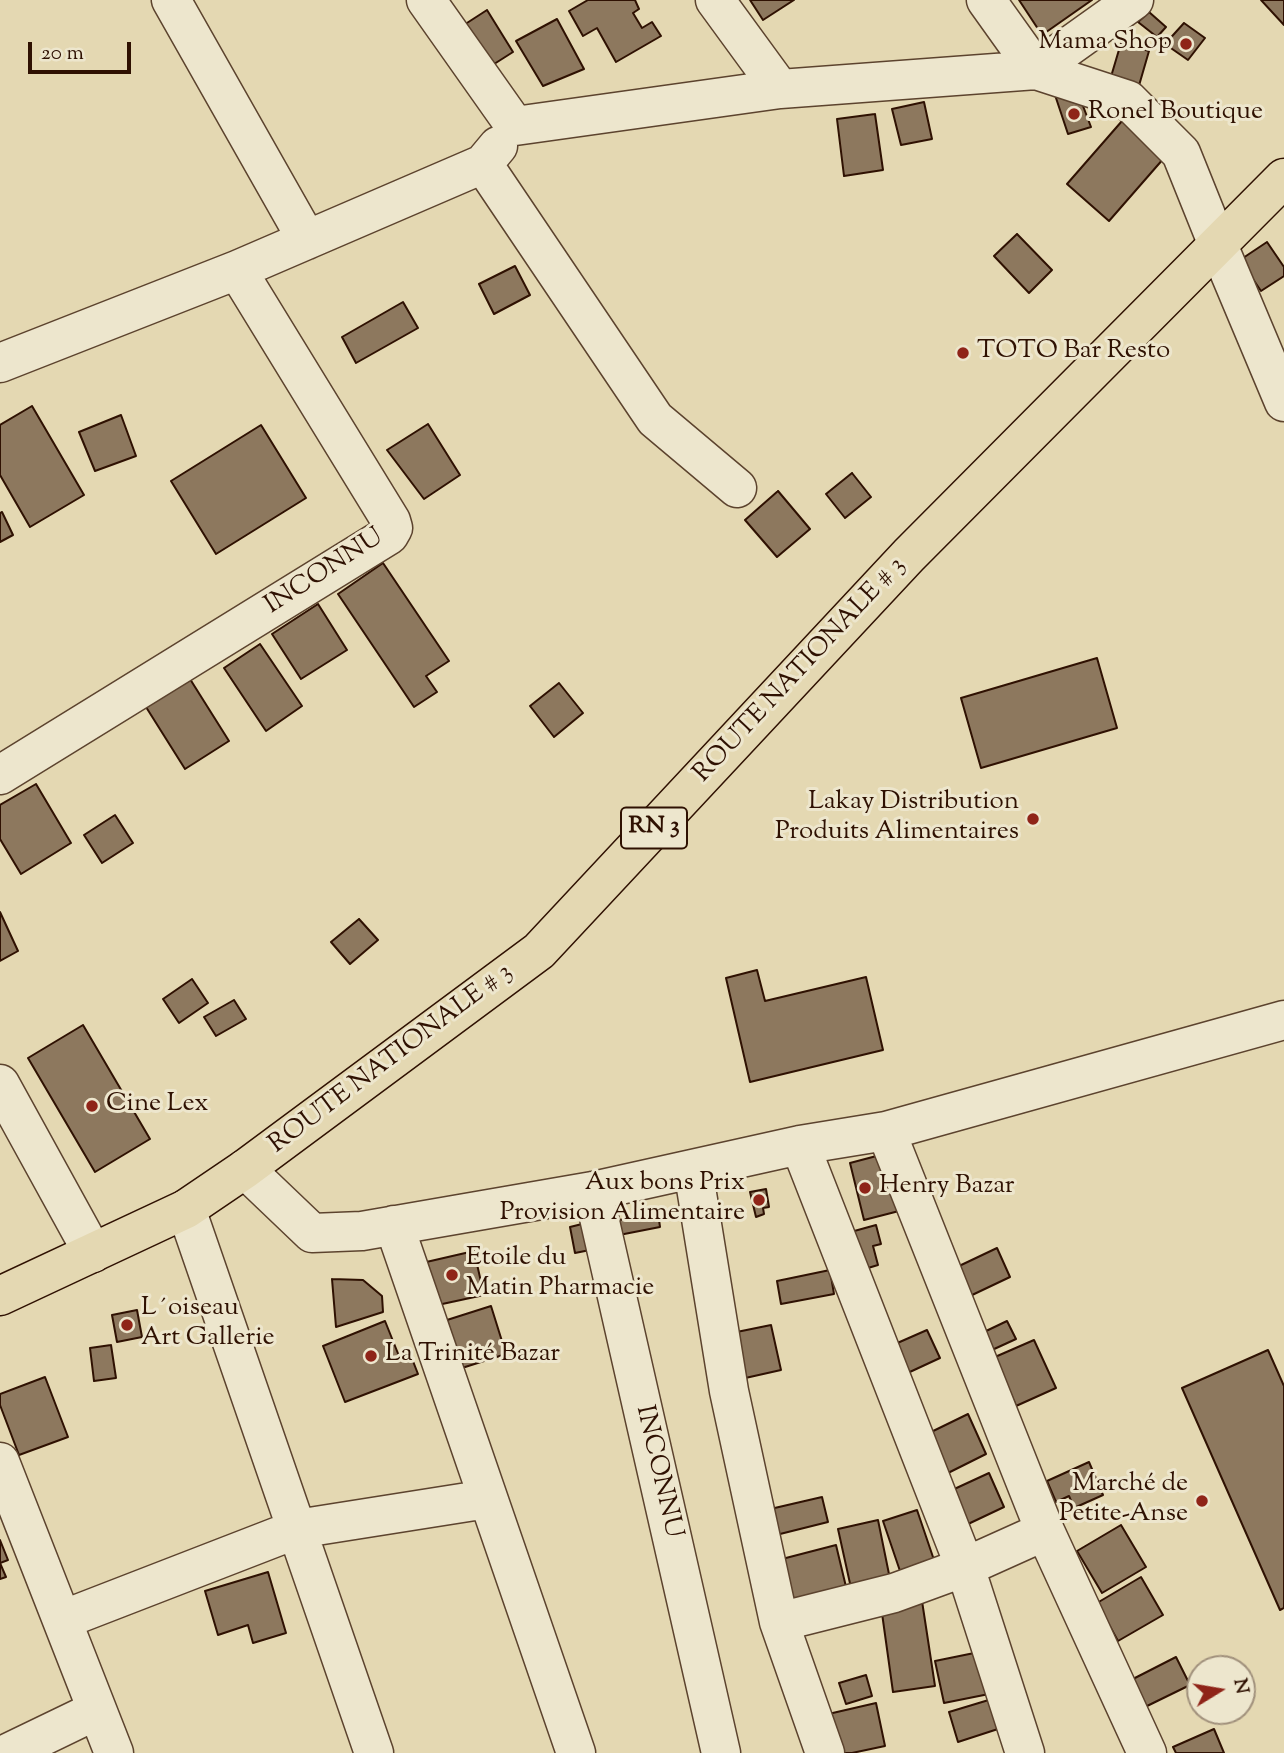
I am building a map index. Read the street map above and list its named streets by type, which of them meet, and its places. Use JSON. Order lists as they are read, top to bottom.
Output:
{
  "streets": {
    "main road": ["ROUTE NATIONALE # 3", "RN 3"],
    "street": ["INCONNU"]
  },
  "places": [
    "Mama Shop",
    "Ronel Boutique",
    "TOTO Bar Resto",
    "Lakay Distribution Produits Alimentaires",
    "Cine Lex",
    "Henry Bazar",
    "Aux bons Prix Provision Alimentaire",
    "Etoile du Matin Pharmacie",
    "L´oiseau Art Gallerie",
    "La Trinité Bazar",
    "Marché de Petite-Anse"
  ],
  "scale_bar": "20 m",
  "north": "right"
}
